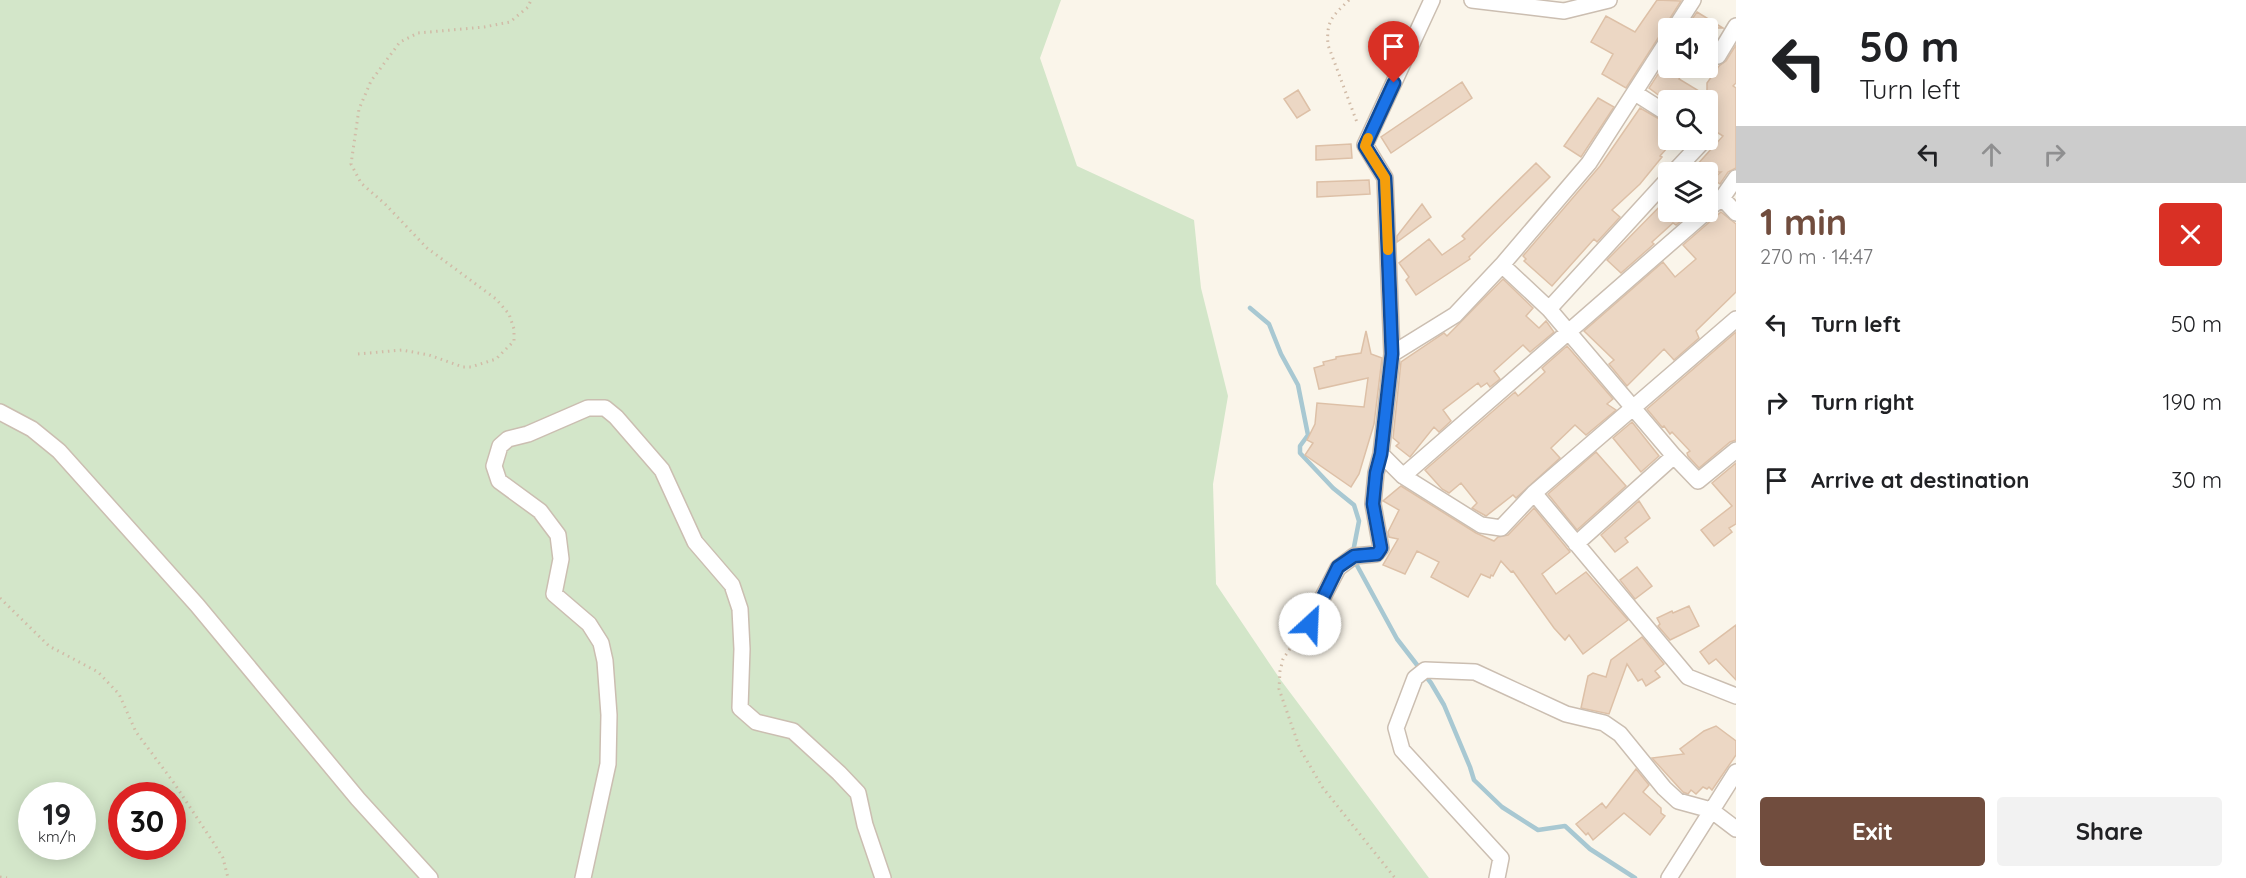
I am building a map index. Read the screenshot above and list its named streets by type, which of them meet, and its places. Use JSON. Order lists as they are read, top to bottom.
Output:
{
  "page": {
    "turn": ["50 m", "Turn left"],
    "heading": ["1 min", "270 m · 14:47"],
    "list": [
      {
        "name": "Turn left",
        "value": "50 m"
      },
      {
        "name": "Turn right",
        "value": "190 m"
      },
      {
        "name": "Arrive at destination",
        "value": "30 m"
      }
    ],
    "speed": "19 km/h",
    "limit": "30",
    "buttons": ["Exit", "Share"]
  }
}
